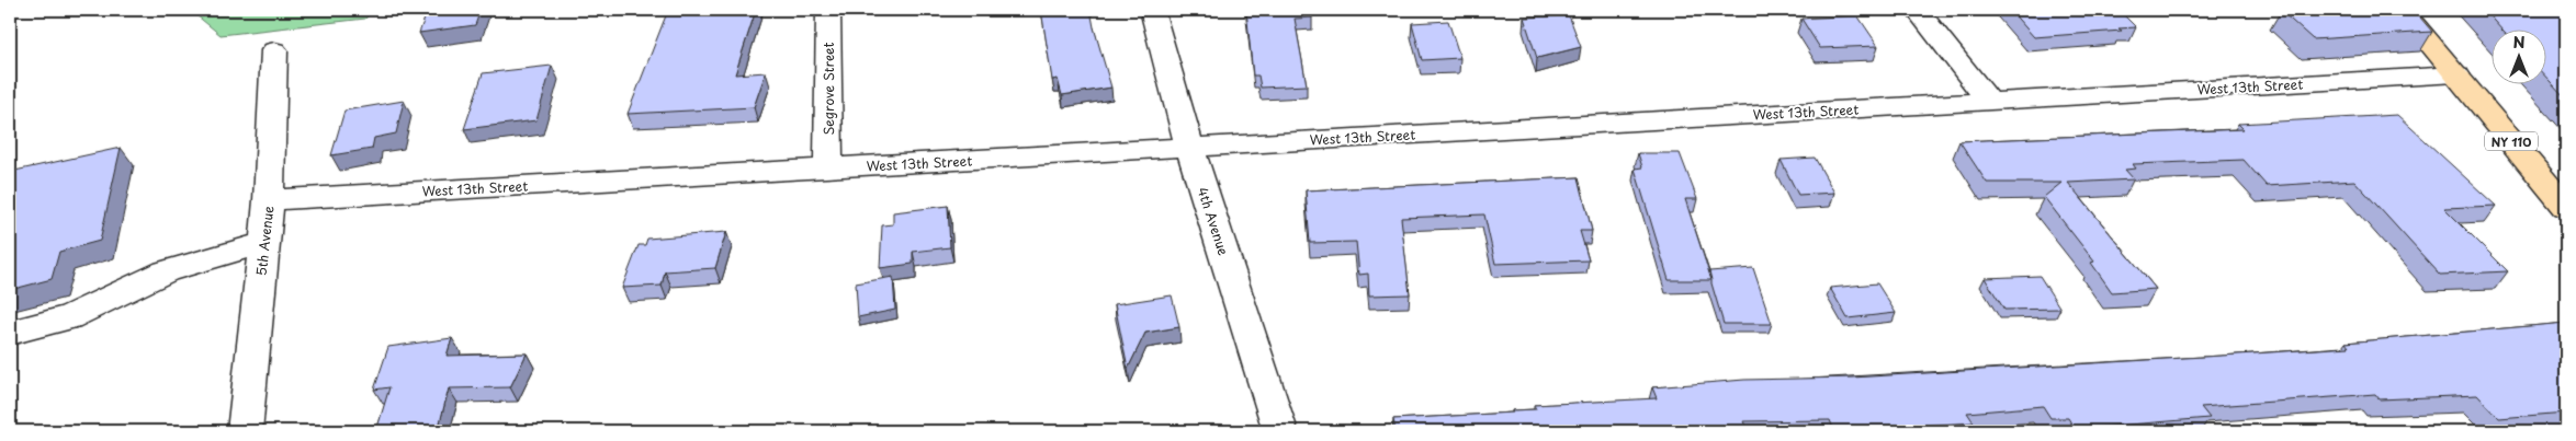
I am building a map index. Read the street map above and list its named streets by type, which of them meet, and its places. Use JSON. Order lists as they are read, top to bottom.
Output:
{
  "streets": {
    "main road": ["NY 110"],
    "street": [
      "West 13th Street",
      "Segrove Street",
      "4th Avenue",
      "5th Avenue"
    ]
  },
  "crossings": [
    ["West 13th Street", "Segrove Street"],
    ["West 13th Street", "NY 110"],
    ["West 13th Street", "4th Avenue"],
    ["West 13th Street", "5th Avenue"]
  ],
  "north": "top"
}
